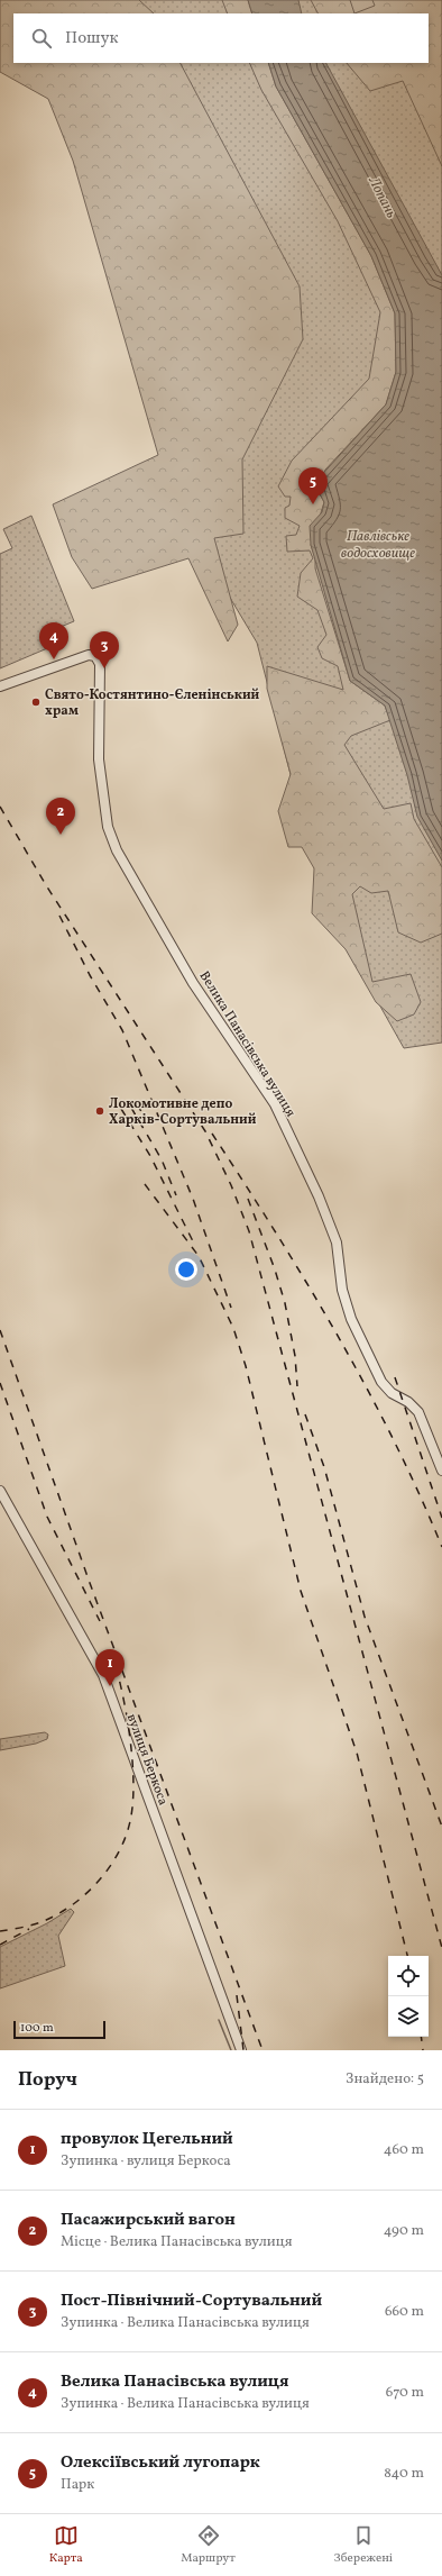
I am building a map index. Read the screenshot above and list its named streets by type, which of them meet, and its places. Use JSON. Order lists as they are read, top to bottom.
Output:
{
  "streets": {
    "street": ["Велика Панасівська вулиця", "вулиця Беркоса"]
  },
  "water": ["Лопань", "Павлівське водосховище"],
  "places": ["Свято-Костянтино-Єленінський храм", "Локомотивне депо Харків-Сортувальний"],
  "scale_bar": "100 m",
  "page": {
    "search": "Пошук",
    "pins": [
      "5",
      "4",
      "3",
      "2",
      "1"
    ],
    "scale": "100 m",
    "heading": ["Поруч", "Знайдено: 5"],
    "list": [
      {
        "mark": "1",
        "name": "провулок Цегельний",
        "note": "Зупинка · вулиця Беркоса",
        "value": "460 m"
      },
      {
        "mark": "2",
        "name": "Пасажирський вагон",
        "note": "Місце · Велика Панасівська вулиця",
        "value": "490 m"
      },
      {
        "mark": "3",
        "name": "Пост-Північний-Сортувальний",
        "note": "Зупинка · Велика Панасівська вулиця",
        "value": "660 m"
      },
      {
        "mark": "4",
        "name": "Велика Панасівська вулиця",
        "note": "Зупинка · Велика Панасівська вулиця",
        "value": "670 m"
      },
      {
        "mark": "5",
        "name": "Олексіївський лугопарк",
        "note": "Парк",
        "value": "840 m"
      }
    ],
    "nav": ["Карта", "Маршрут", "Збережені"]
  }
}
